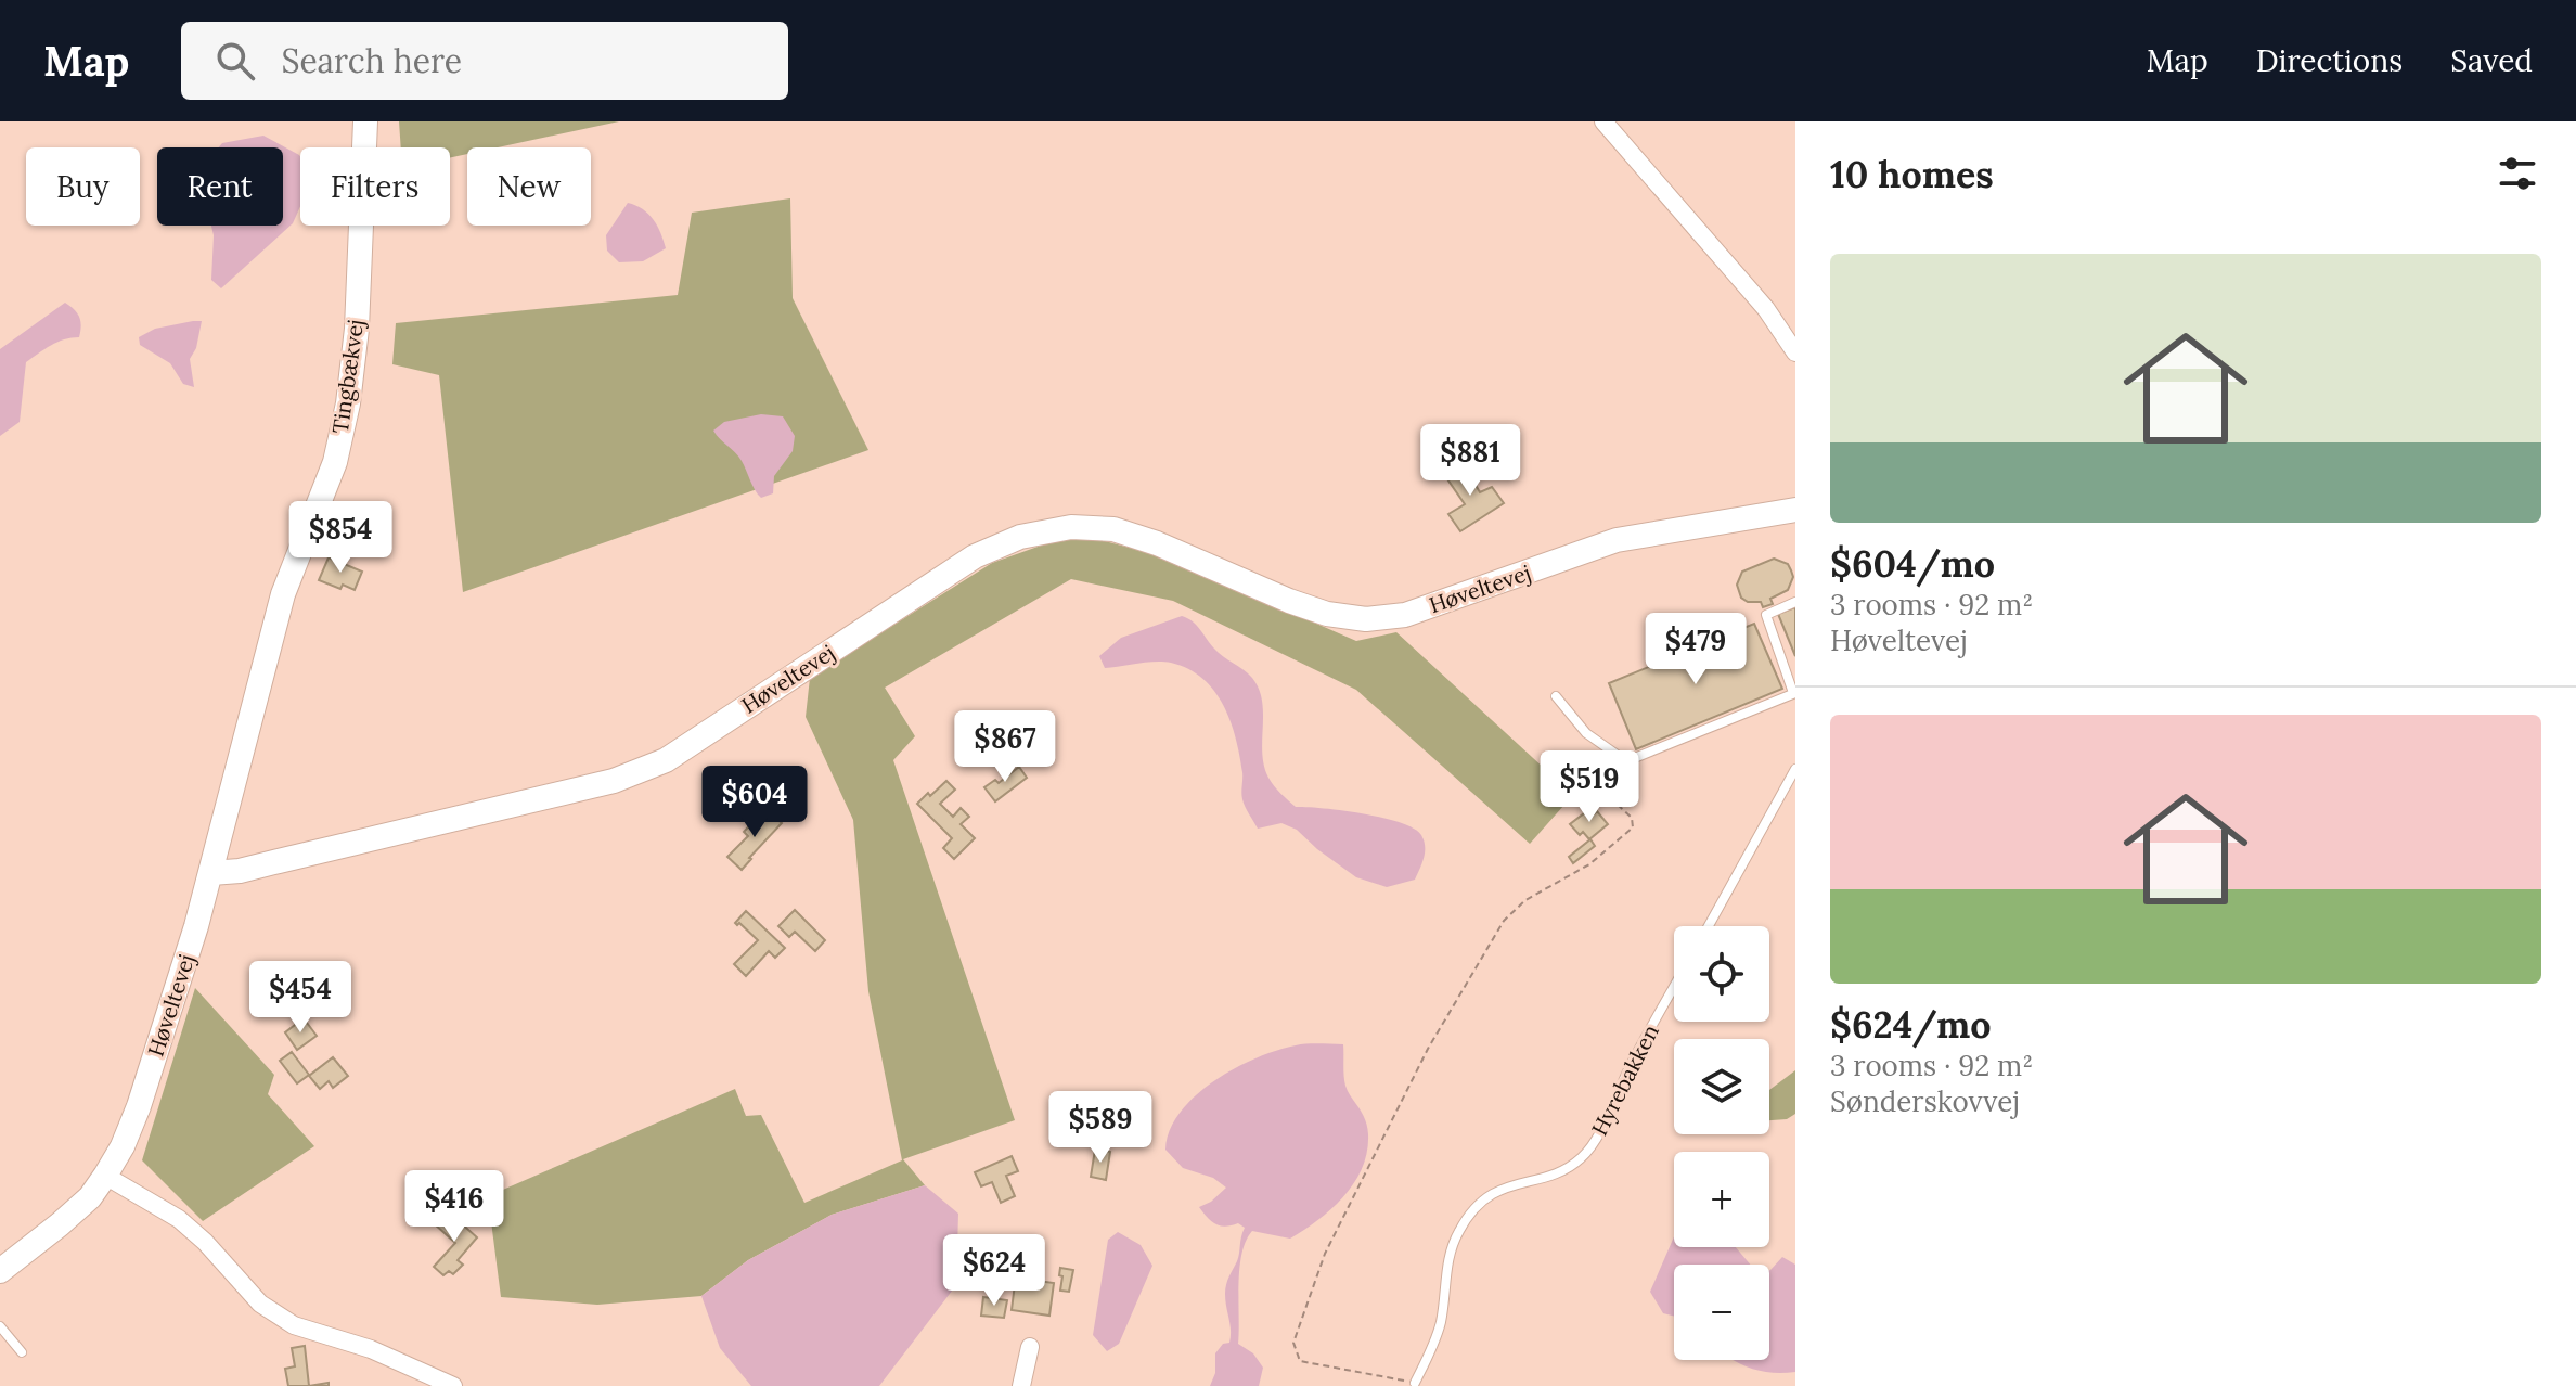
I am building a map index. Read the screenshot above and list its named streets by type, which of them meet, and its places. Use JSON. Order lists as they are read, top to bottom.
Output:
{
  "streets": {
    "street": ["Tingbækvej", "Høveltevej"],
    "lane": ["Hyrebakken"]
  },
  "crossings": [
    ["Tingbækvej", "Høveltevej"]
  ],
  "page": {
    "header": "Map",
    "search": "Search here",
    "nav": ["Map", "Directions", "Saved"],
    "heading": "10 homes",
    "chip": [
      "Buy",
      "Rent",
      "Filters",
      "New"
    ],
    "list": [
      {
        "name": "$604/mo",
        "note": "3 rooms · 92 m² · Høveltevej"
      },
      {
        "name": "$624/mo",
        "note": "3 rooms · 92 m² · Sønderskovvej"
      }
    ],
    "price": [
      "$881",
      "$854",
      "$479",
      "$867",
      "$519",
      "$604",
      "$454",
      "$589",
      "$416",
      "$624"
    ],
    "map_buttons": ["+", "−"]
  }
}
